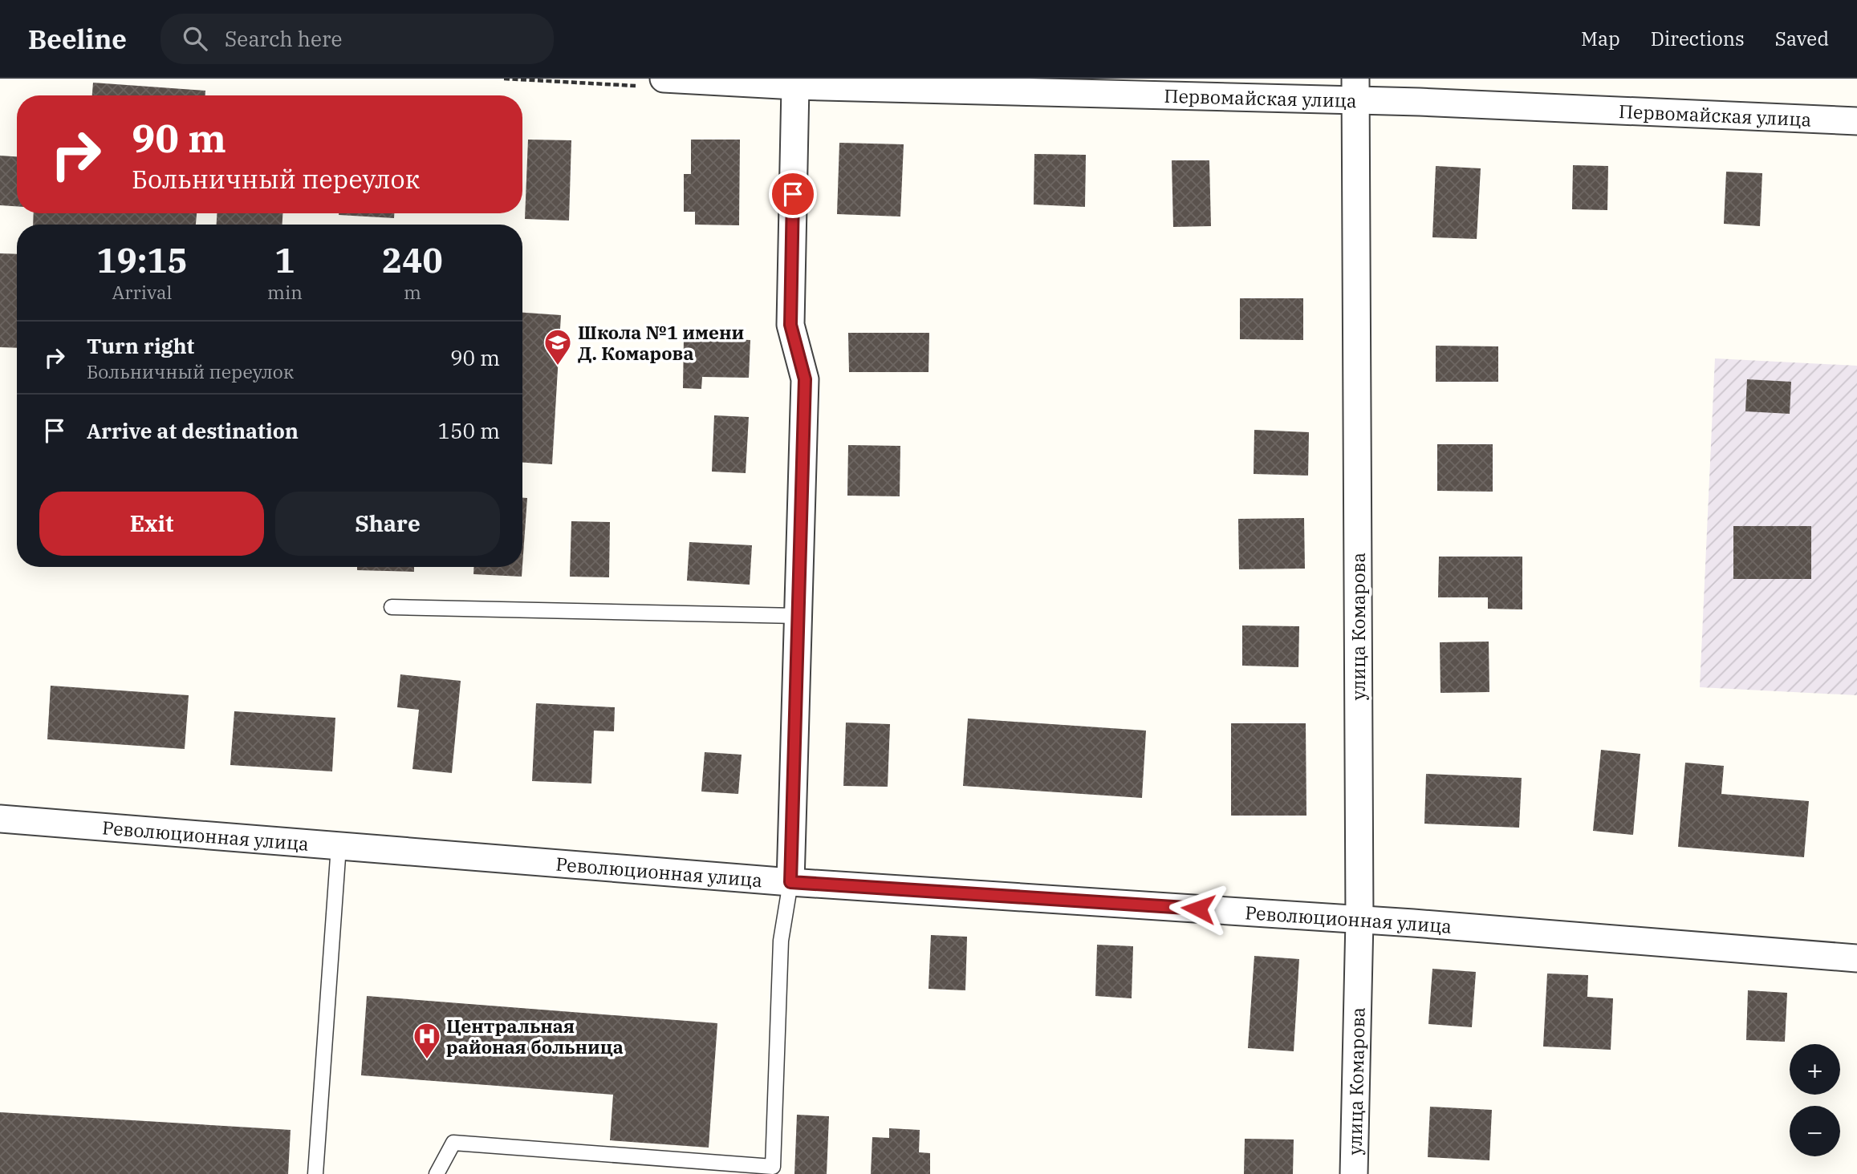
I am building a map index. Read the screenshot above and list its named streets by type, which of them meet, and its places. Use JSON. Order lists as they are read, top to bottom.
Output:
{
  "streets": {
    "street": ["Первомайская улица", "улица Комарова", "Революционная улица"]
  },
  "crossings": [
    ["Первомайская улица", "улица Комарова"],
    ["улица Комарова", "Революционная улица"]
  ],
  "places": {
    "school or university": ["Школа №1 имени Д. Комарова"],
    "hospital": ["Центральная районая больница"]
  },
  "page": {
    "header": "Beeline",
    "search": "Search here",
    "nav": ["Map", "Directions", "Saved"],
    "turn": ["90 m", "Больничный переулок"],
    "eta": [
      "19:15",
      "Arrival",
      "1",
      "min",
      "240",
      "m"
    ],
    "list": [
      {
        "name": "Turn right",
        "note": "Больничный переулок",
        "value": "90 m"
      },
      {
        "name": "Arrive at destination",
        "value": "150 m"
      }
    ],
    "buttons": ["Exit", "Share"],
    "map_buttons": ["+", "−"]
  }
}
